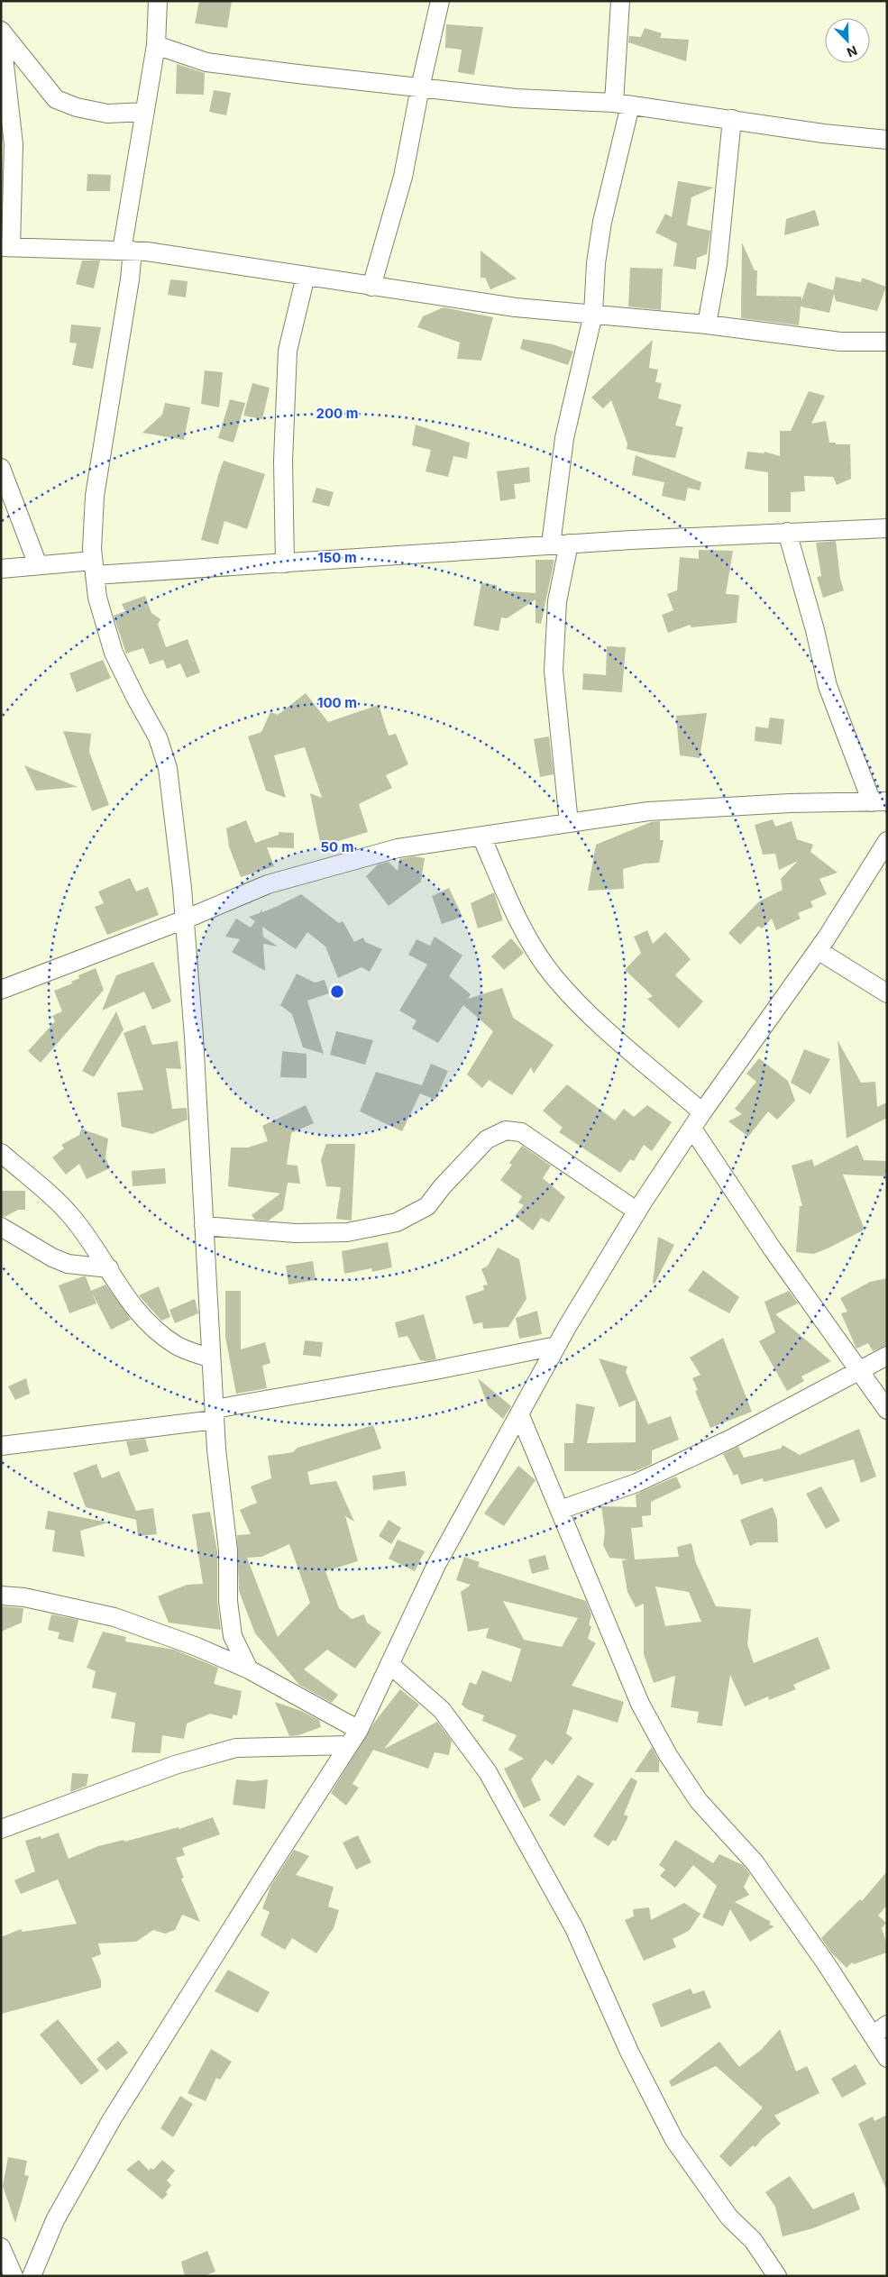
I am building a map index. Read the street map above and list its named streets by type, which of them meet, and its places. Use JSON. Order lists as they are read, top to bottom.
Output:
{
  "north": "bottom right",
  "rings": [
    "200 m",
    "150 m",
    "100 m",
    "50 m"
  ]
}
